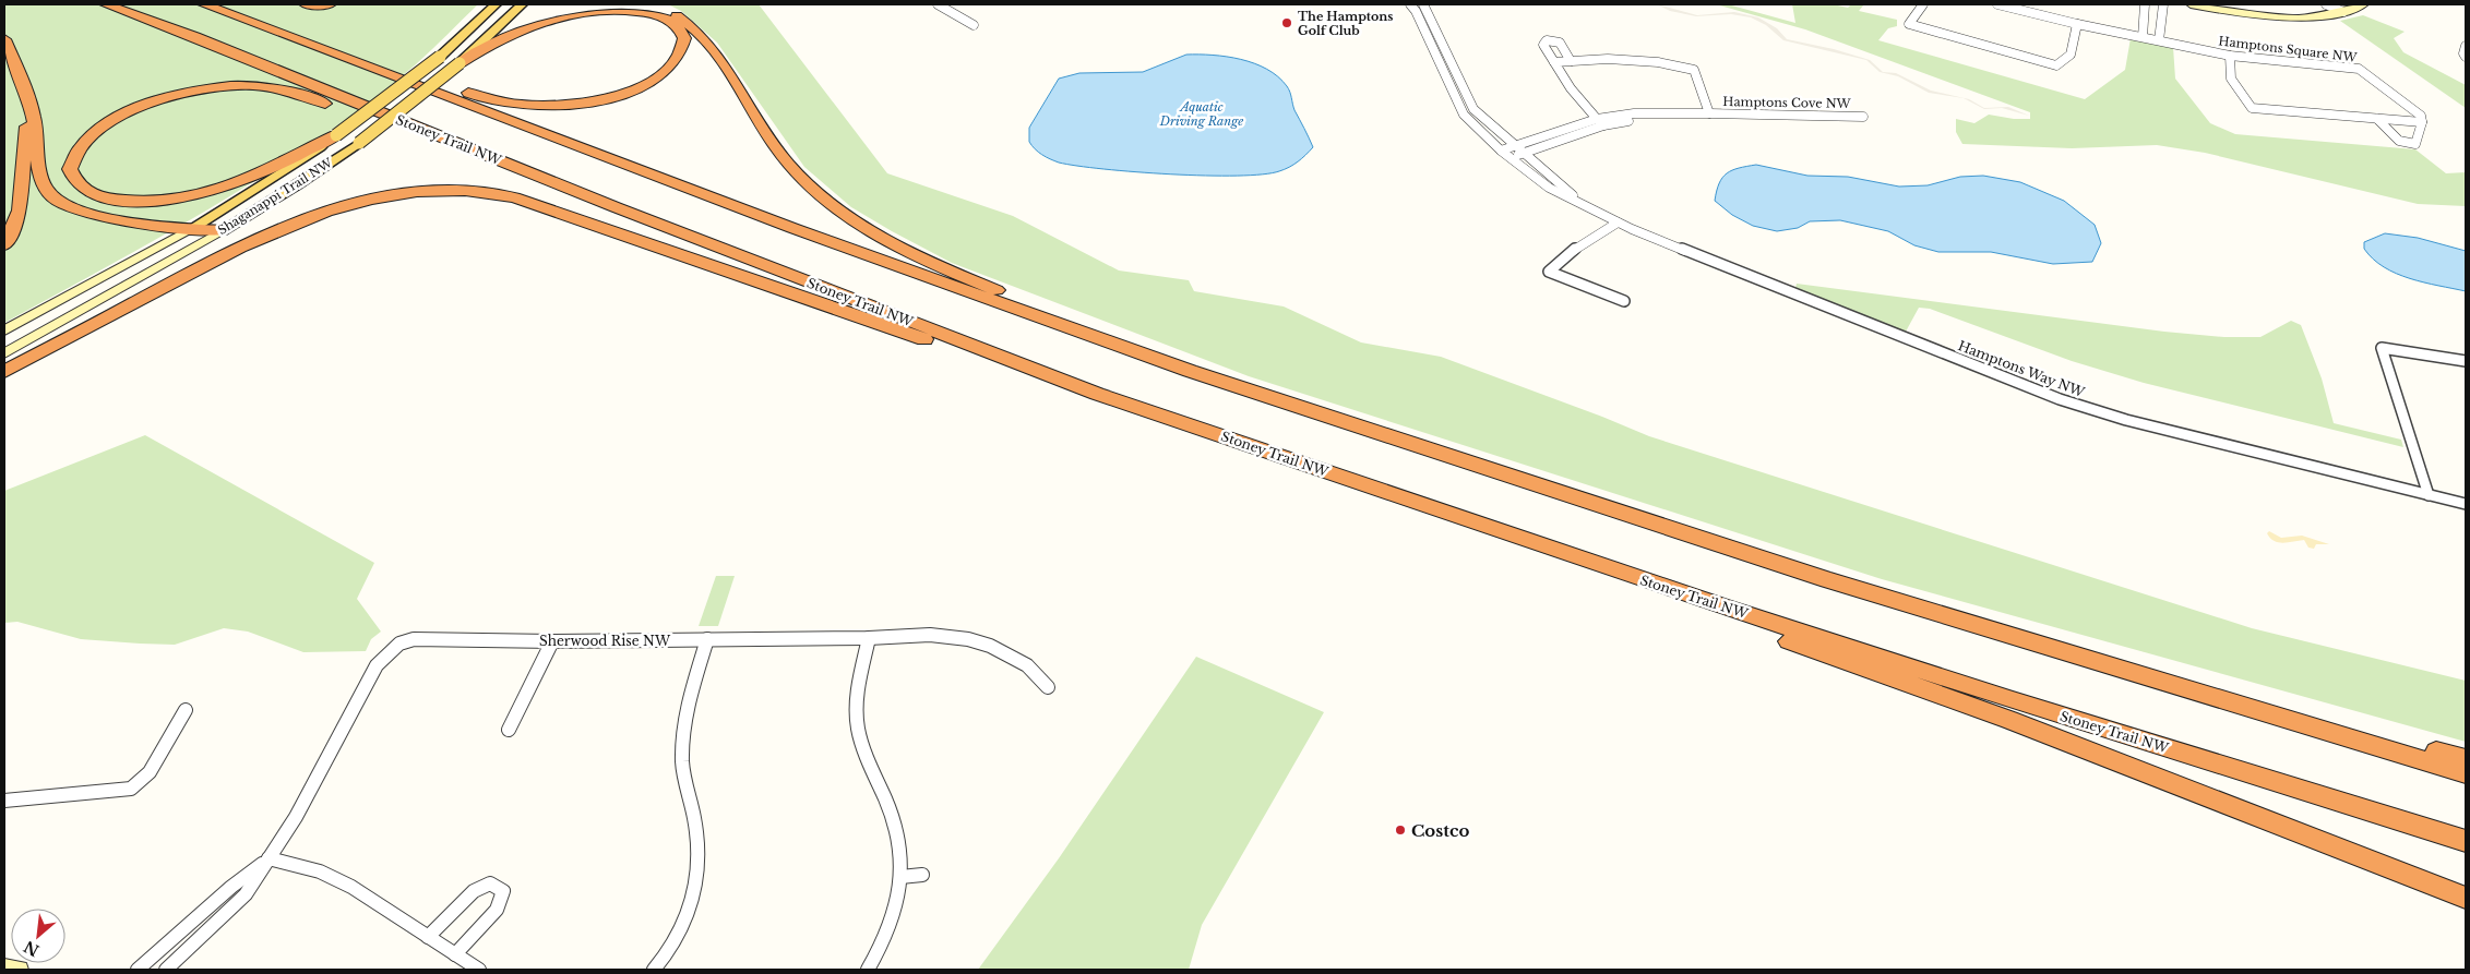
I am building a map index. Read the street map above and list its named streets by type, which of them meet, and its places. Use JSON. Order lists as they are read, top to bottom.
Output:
{
  "streets": {
    "highway": ["Stoney Trail NW"],
    "main road": ["Shaganappi Trail NW"],
    "street": [
      "Hamptons Square NW",
      "Hamptons Cove NW",
      "Hamptons Way NW",
      "Sherwood Rise NW"
    ]
  },
  "water": ["Aquatic Driving Range"],
  "places": ["The Hamptons Golf Club", "Costco"],
  "north": "bottom left"
}
